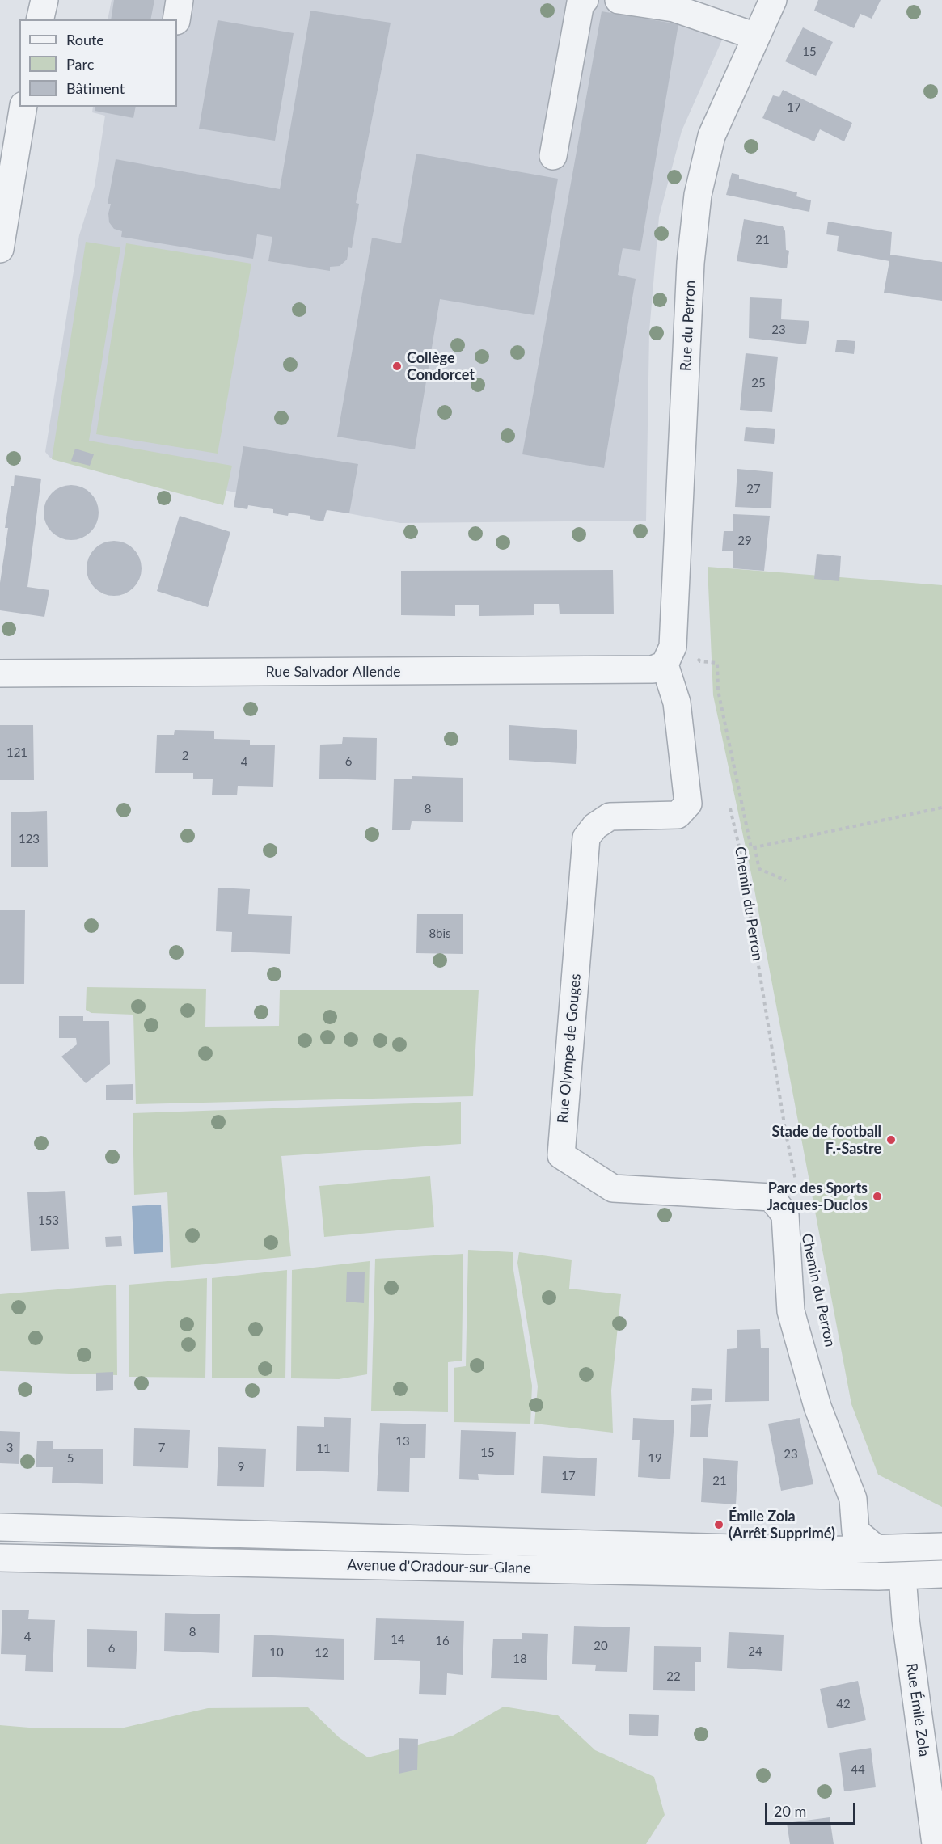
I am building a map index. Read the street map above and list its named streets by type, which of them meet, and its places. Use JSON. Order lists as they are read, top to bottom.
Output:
{
  "streets": {
    "street": [
      "Rue du Perron",
      "Rue Salvador Allende",
      "Chemin du Perron",
      "Rue Olympe de Gouges",
      "Avenue d'Oradour-sur-Glane",
      "Rue Émile Zola"
    ]
  },
  "crossings": [
    ["Rue du Perron", "Rue Salvador Allende"],
    ["Rue du Perron", "Rue Olympe de Gouges"],
    ["Rue Salvador Allende", "Rue Olympe de Gouges"],
    ["Chemin du Perron", "Rue Olympe de Gouges"],
    ["Avenue d'Oradour-sur-Glane", "Rue Émile Zola"]
  ],
  "places": [
    "Collège Condorcet",
    "Stade de football F.-Sastre",
    "Parc des Sports Jacques-Duclos",
    "Émile Zola (Arrêt Supprimé)"
  ],
  "house_numbers": [
    "15",
    "17",
    "21",
    "23",
    "25",
    "27",
    "29",
    "121",
    "2",
    "6",
    "4",
    "8",
    "123",
    "8bis",
    "153",
    "13",
    "3",
    "7",
    "11",
    "15",
    "23",
    "5",
    "19",
    "9",
    "17",
    "21",
    "8",
    "4",
    "14",
    "16",
    "20",
    "6",
    "24",
    "10",
    "12",
    "18",
    "22",
    "42",
    "44"
  ],
  "legend": ["Route", "Parc", "Bâtiment"],
  "scale_bar": "20 m"
}
